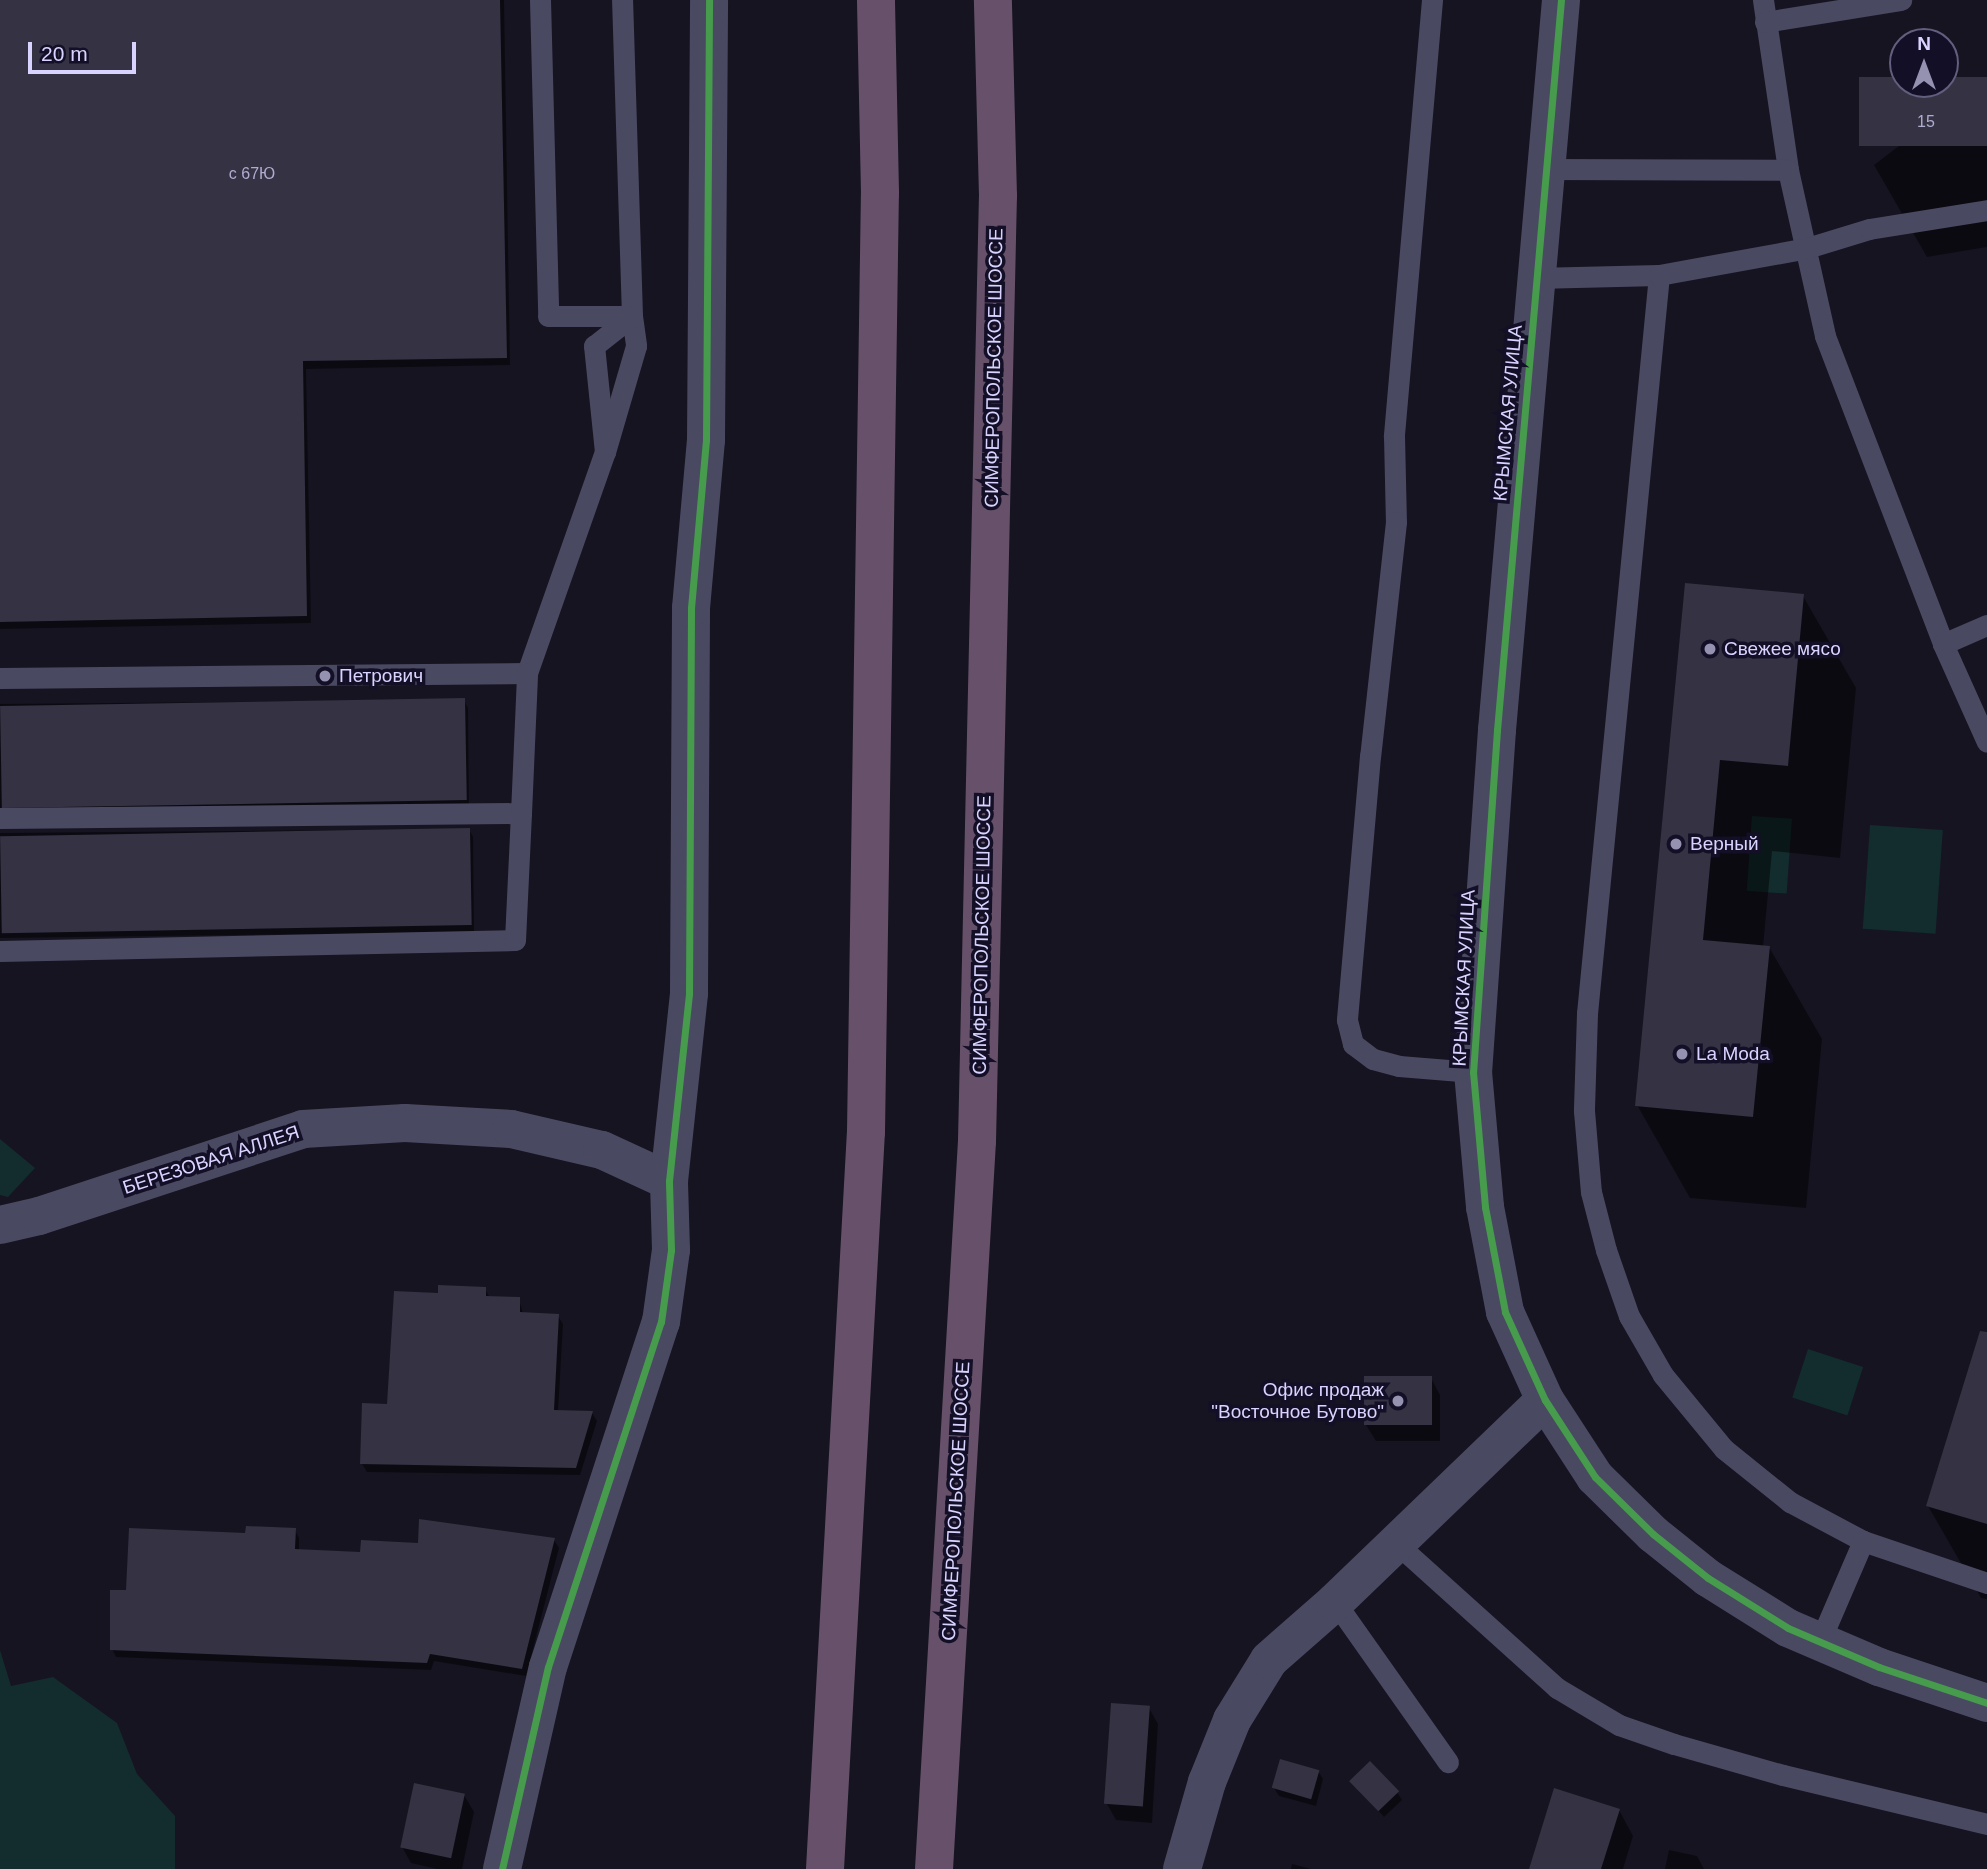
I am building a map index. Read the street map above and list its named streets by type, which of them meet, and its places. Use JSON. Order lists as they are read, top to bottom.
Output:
{
  "streets": {
    "highway": ["СИМФЕРОПОЛЬСКОЕ ШОССЕ"],
    "street": ["КРЫМСКАЯ УЛИЦА", "БЕРЕЗОВАЯ АЛЛЕЯ"]
  },
  "places": [
    "Свежее мясо",
    "Петрович",
    "Верный",
    "La Moda",
    "Офис продаж \"Восточное Бутово\""
  ],
  "house_numbers": ["15", "с 67Ю"],
  "scale_bar": "20 m",
  "north": "top"
}
